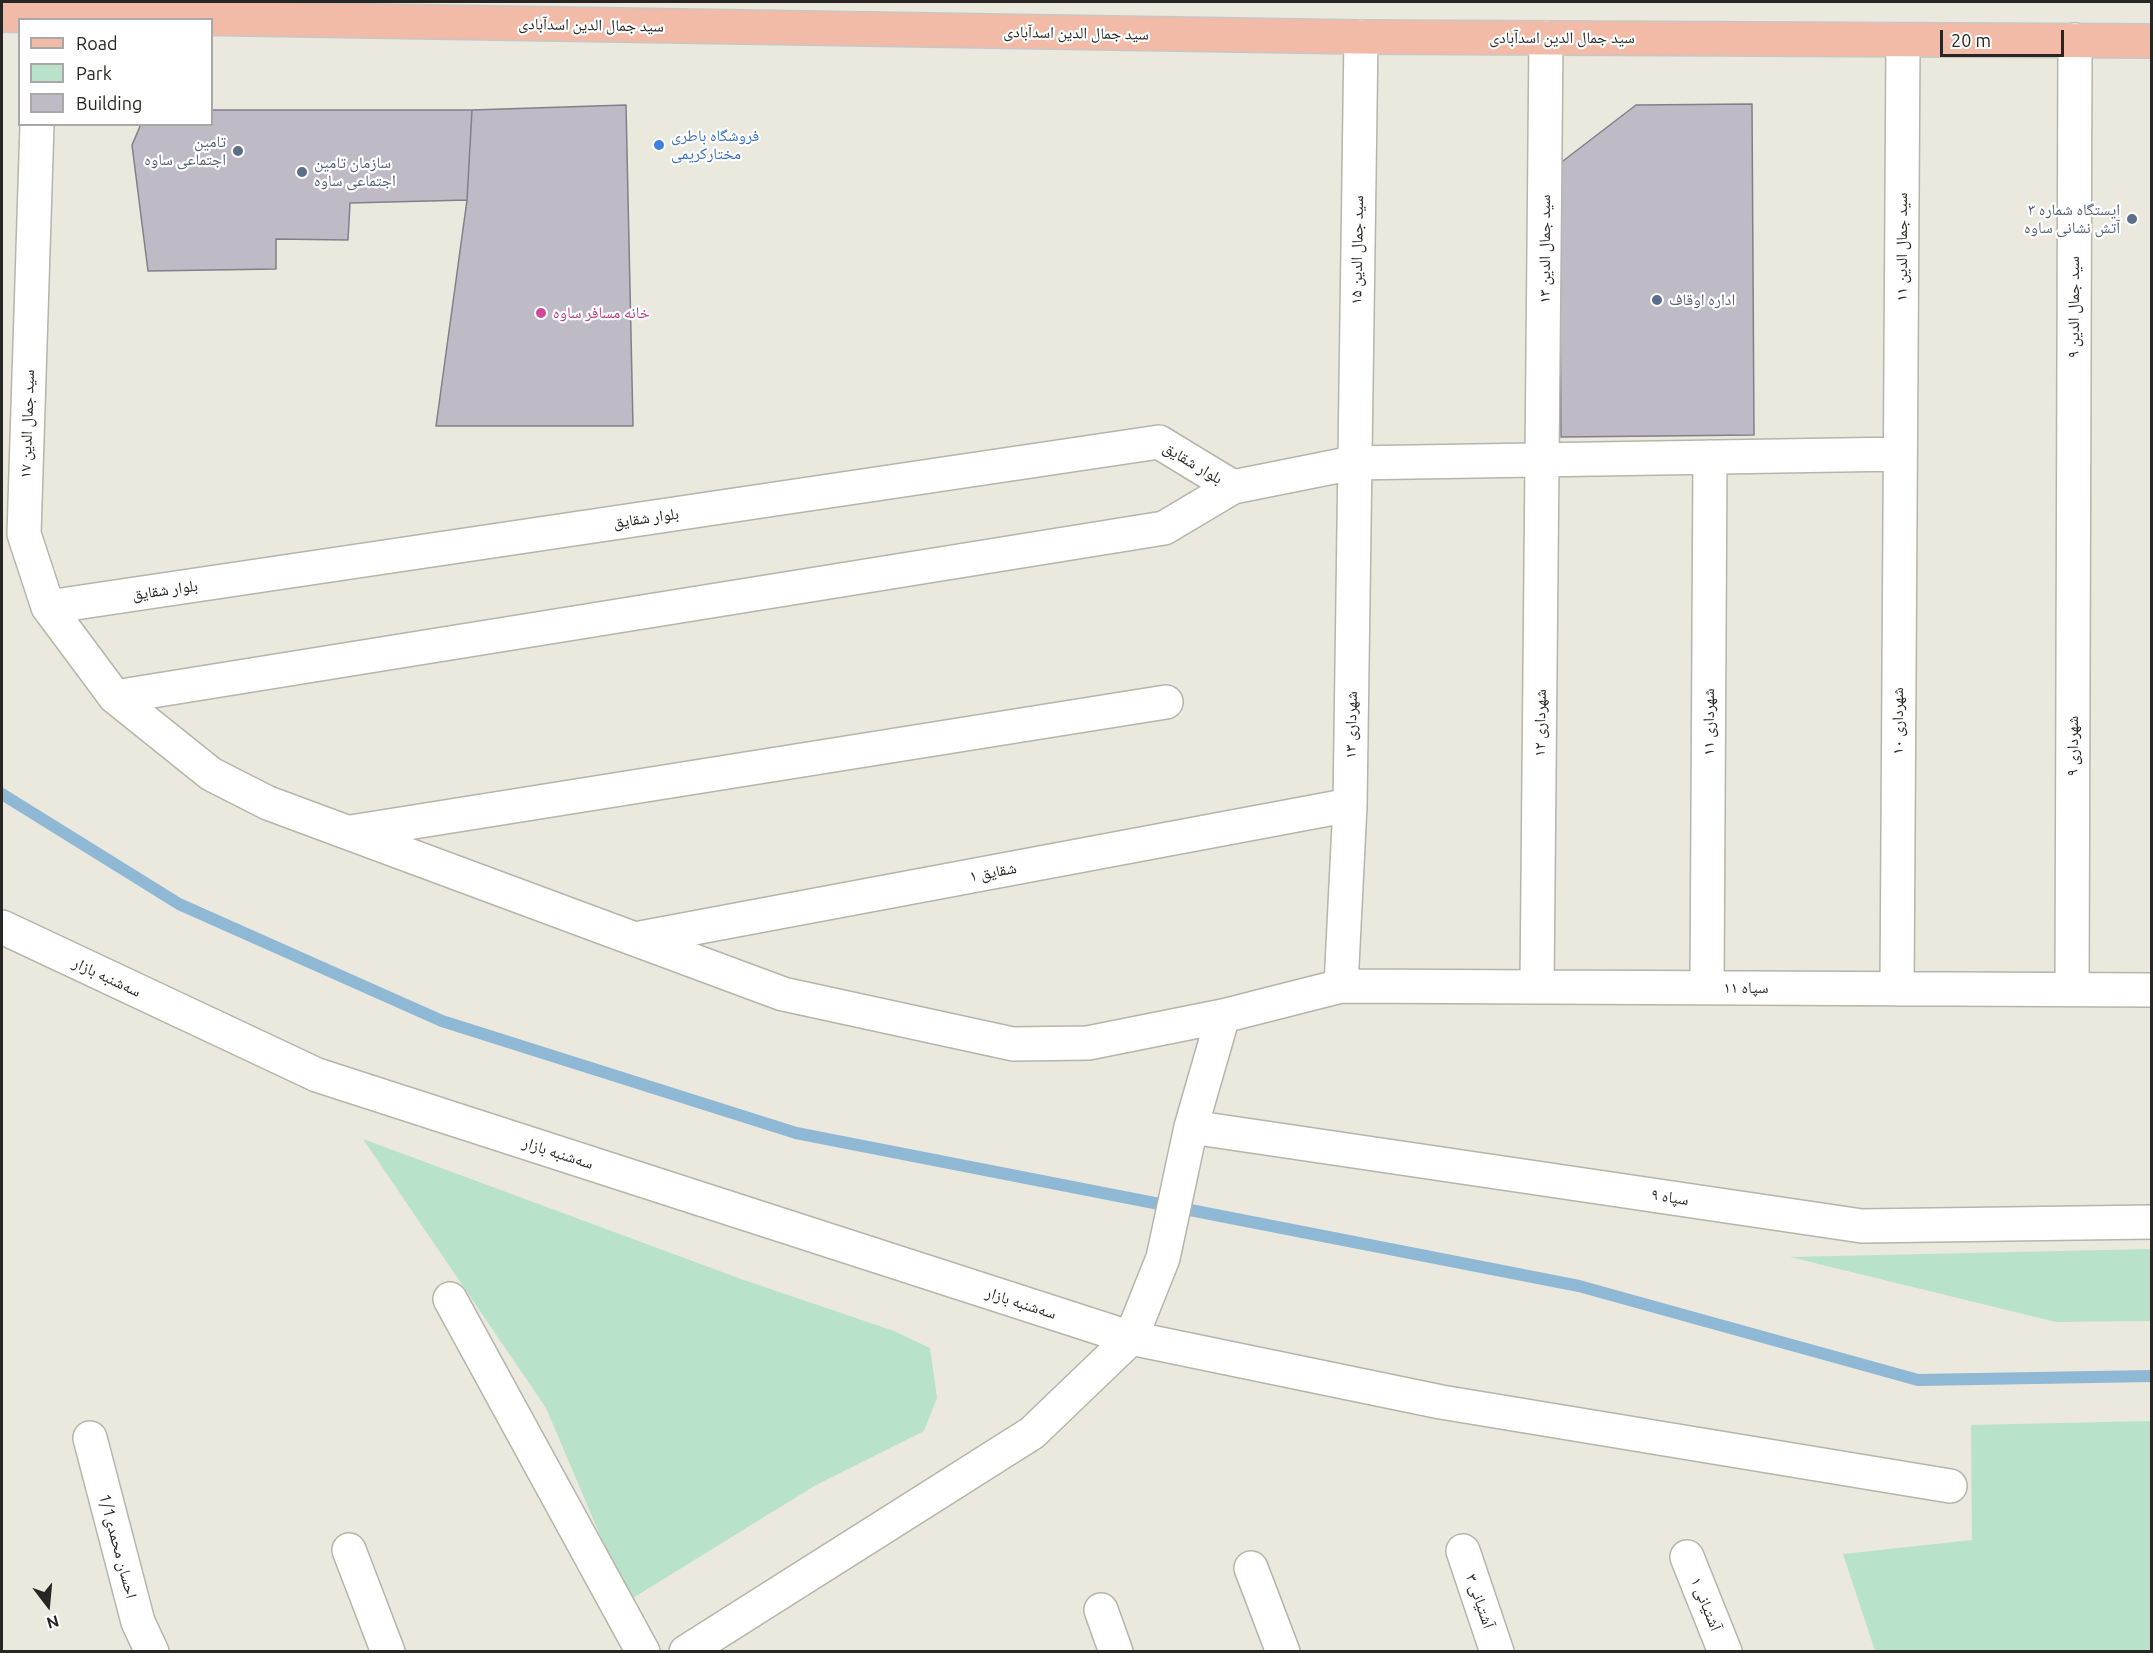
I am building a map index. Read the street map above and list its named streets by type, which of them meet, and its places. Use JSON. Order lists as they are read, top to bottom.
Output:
{
  "streets": {
    "main road": ["سید جمال الدین اسدآبادی"],
    "street": [
      "سید جمال الدین ۱۱",
      "سید جمال الدین ۱۳",
      "سید جمال الدین ۱۵",
      "سید جمال الدین ۹",
      "سید جمال الدین ۱۷",
      "بلوار شقایق",
      "شهرداری ۱۰",
      "شهرداری ۱۱",
      "شهرداری ۱۲",
      "شهرداری ۱۳",
      "شهرداری ۹",
      "شقایق ۱",
      "سه‌شنبه بازار",
      "سپاه ۱۱",
      "سپاه ۹",
      "احسان محمدی1/1",
      "آشتیانی ۳",
      "آشتیانی ۱"
    ]
  },
  "crossings": [
    ["سید جمال الدین اسدآبادی", "سید جمال الدین ۱۱"],
    ["سید جمال الدین اسدآبادی", "سید جمال الدین ۱۳"],
    ["سید جمال الدین اسدآبادی", "سید جمال الدین ۱۵"],
    ["سید جمال الدین اسدآبادی", "سید جمال الدین ۹"],
    ["سید جمال الدین ۱۱", "بلوار شقایق"],
    ["سید جمال الدین ۱۱", "شهرداری ۱۰"],
    ["سید جمال الدین ۱۳", "بلوار شقایق"],
    ["سید جمال الدین ۱۳", "شهرداری ۱۲"],
    ["سید جمال الدین ۱۵", "بلوار شقایق"],
    ["سید جمال الدین ۱۵", "شهرداری ۱۳"],
    ["سید جمال الدین ۹", "شهرداری ۹"],
    ["سید جمال الدین ۱۷", "بلوار شقایق"],
    ["سید جمال الدین ۱۷", "شقایق ۱"],
    ["سید جمال الدین ۱۷", "سپاه ۱۱"],
    ["بلوار شقایق", "شهرداری ۱۰"],
    ["بلوار شقایق", "شهرداری ۱۱"],
    ["بلوار شقایق", "شهرداری ۱۲"],
    ["بلوار شقایق", "شهرداری ۱۳"],
    ["شهرداری ۱۰", "سپاه ۱۱"],
    ["شهرداری ۱۱", "سپاه ۱۱"],
    ["شهرداری ۱۲", "سپاه ۱۱"],
    ["شهرداری ۱۳", "شقایق ۱"],
    ["شهرداری ۱۳", "سپاه ۱۱"],
    ["شهرداری ۹", "سپاه ۱۱"],
    ["شقایق ۱", "سپاه ۱۱"]
  ],
  "places": [
    "فروشگاه باطری مختارکریمی",
    "تامین اجتماعی ساوه",
    "سازمان تامین اجتماعی ساوه",
    "ایستگاه شماره ۳ آتش نشانی ساوه",
    "اداره اوقاف",
    "خانه مسافر ساوه"
  ],
  "legend": ["Road", "Park", "Building"],
  "scale_bar": "20 m",
  "north": "bottom"
}
